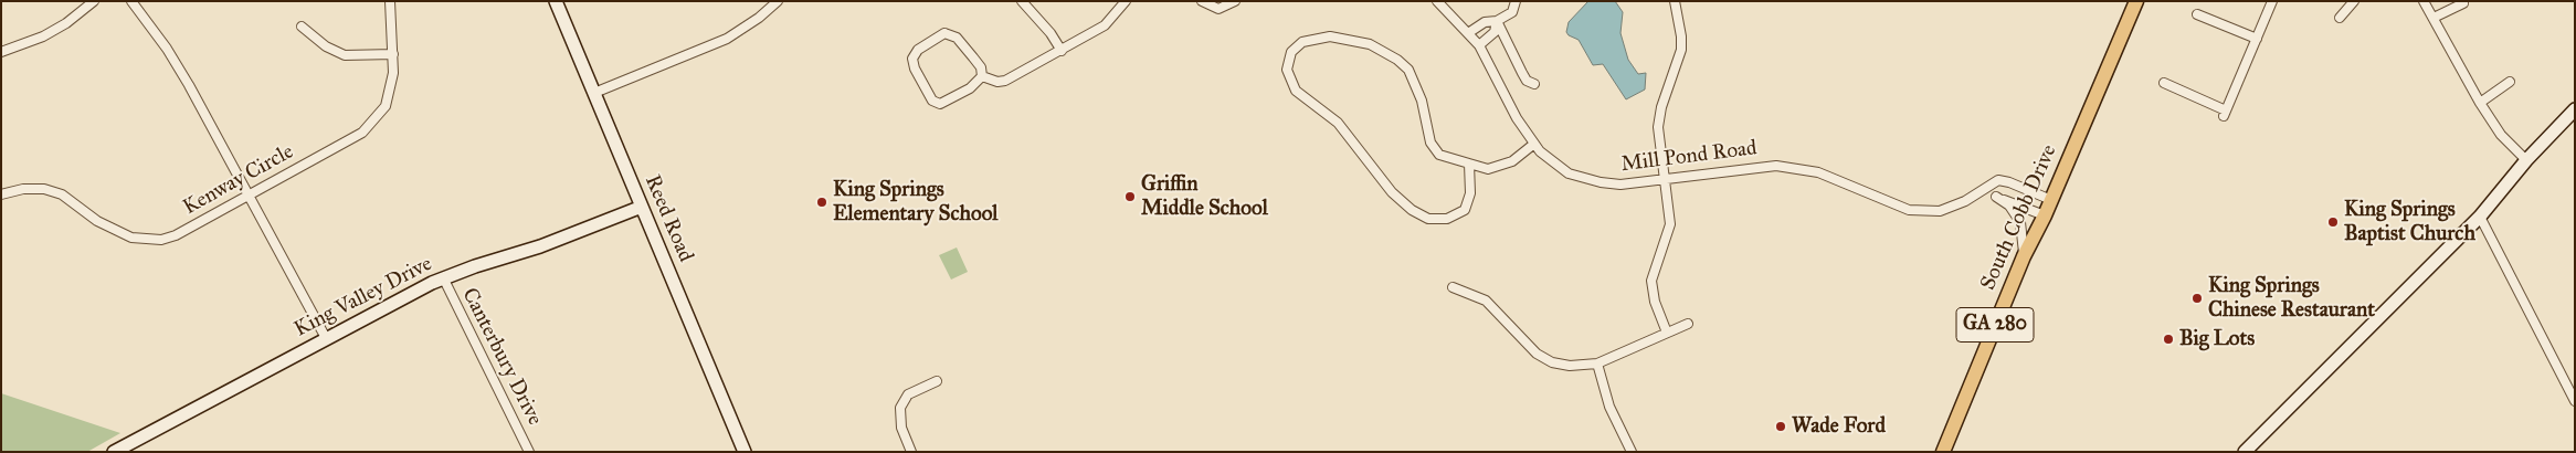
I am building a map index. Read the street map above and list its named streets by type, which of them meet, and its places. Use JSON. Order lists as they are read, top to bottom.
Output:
{
  "streets": {
    "main road": ["South Cobb Drive", "GA 280"],
    "street": [
      "Mill Pond Road",
      "Kenway Circle",
      "Reed Road",
      "King Valley Drive",
      "Canterbury Drive"
    ]
  },
  "crossings": [
    ["Mill Pond Road", "South Cobb Drive"],
    ["Reed Road", "King Valley Drive"],
    ["King Valley Drive", "Canterbury Drive"]
  ],
  "places": [
    "Griffin Middle School",
    "King Springs Elementary School",
    "King Springs Baptist Church",
    "King Springs Chinese Restaurant",
    "Big Lots",
    "Wade Ford"
  ]
}
